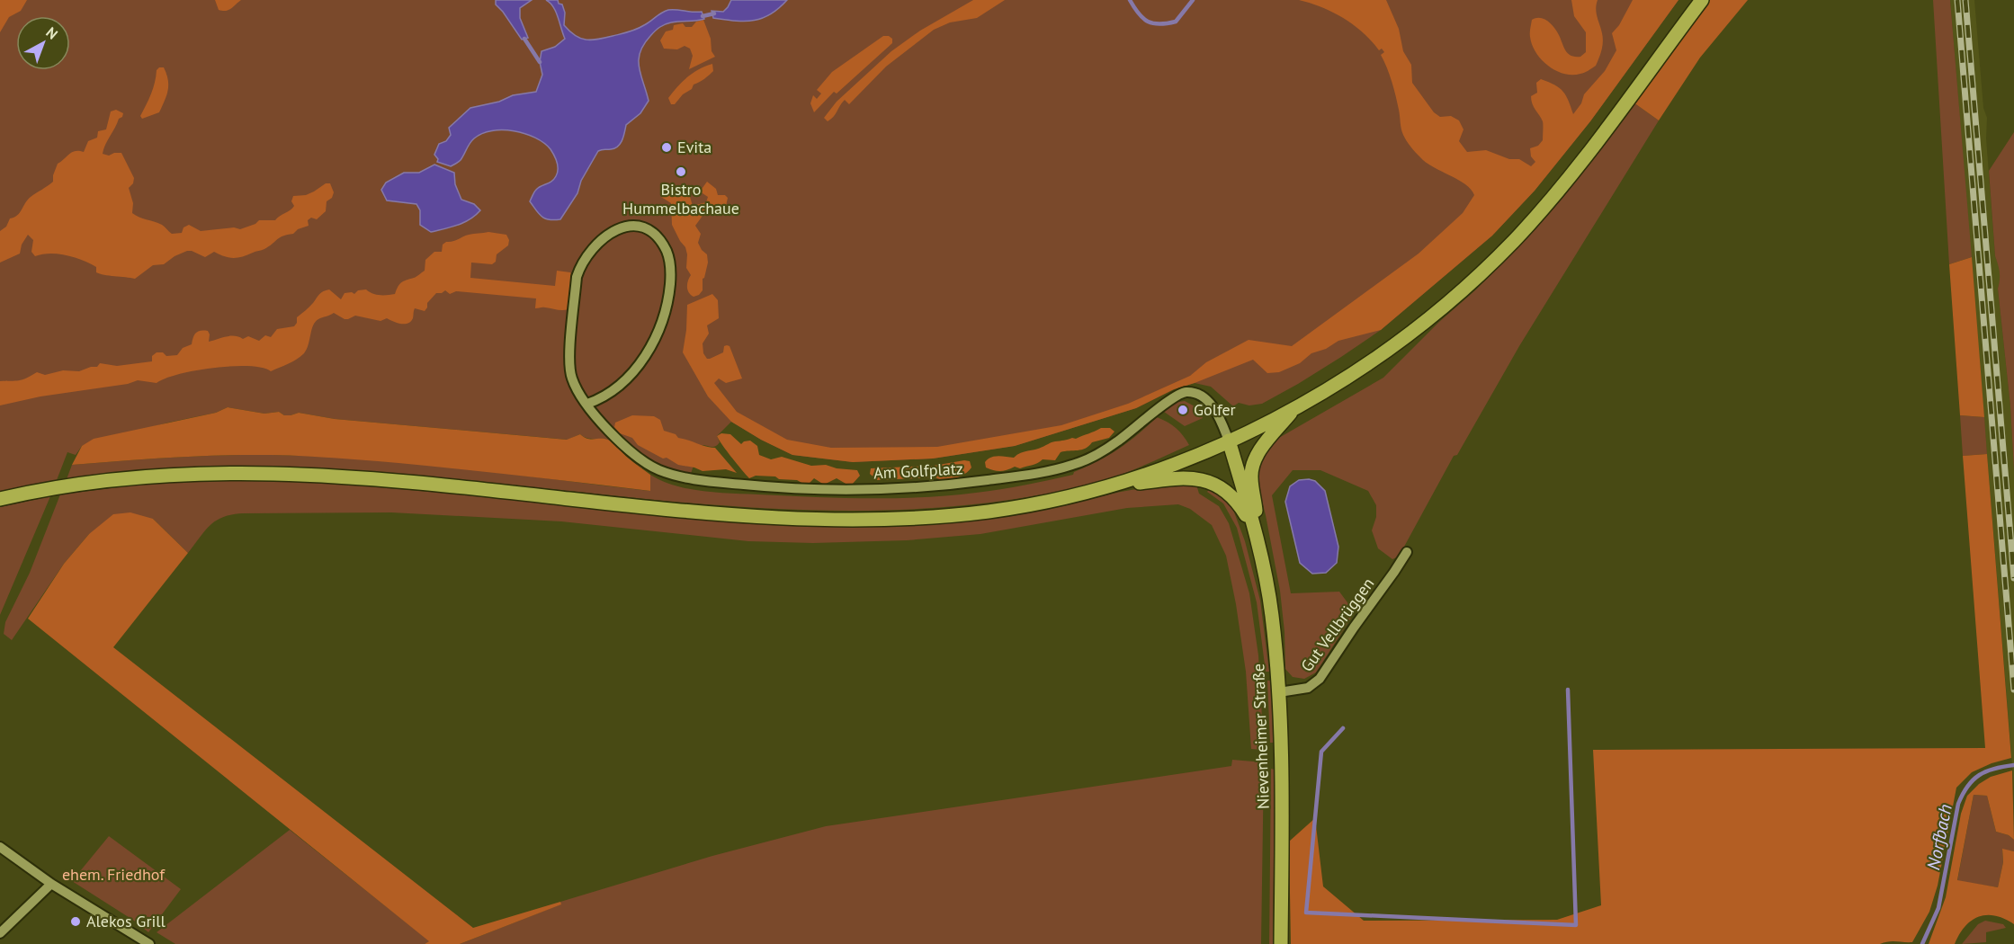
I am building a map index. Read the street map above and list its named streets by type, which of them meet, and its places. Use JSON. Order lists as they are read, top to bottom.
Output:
{
  "streets": {
    "main road": ["Nievenheimer Straße"],
    "street": ["Am Golfplatz", "Gut Vellbrüggen"]
  },
  "crossings": [
    ["Gut Vellbrüggen", "Nievenheimer Straße"]
  ],
  "water": ["Norfbach"],
  "parks": ["ehem. Friedhof"],
  "places": [
    "Evita",
    "Bistro Hummelbachaue",
    "Golfer",
    "Alekos Grill"
  ],
  "north": "top right"
}
